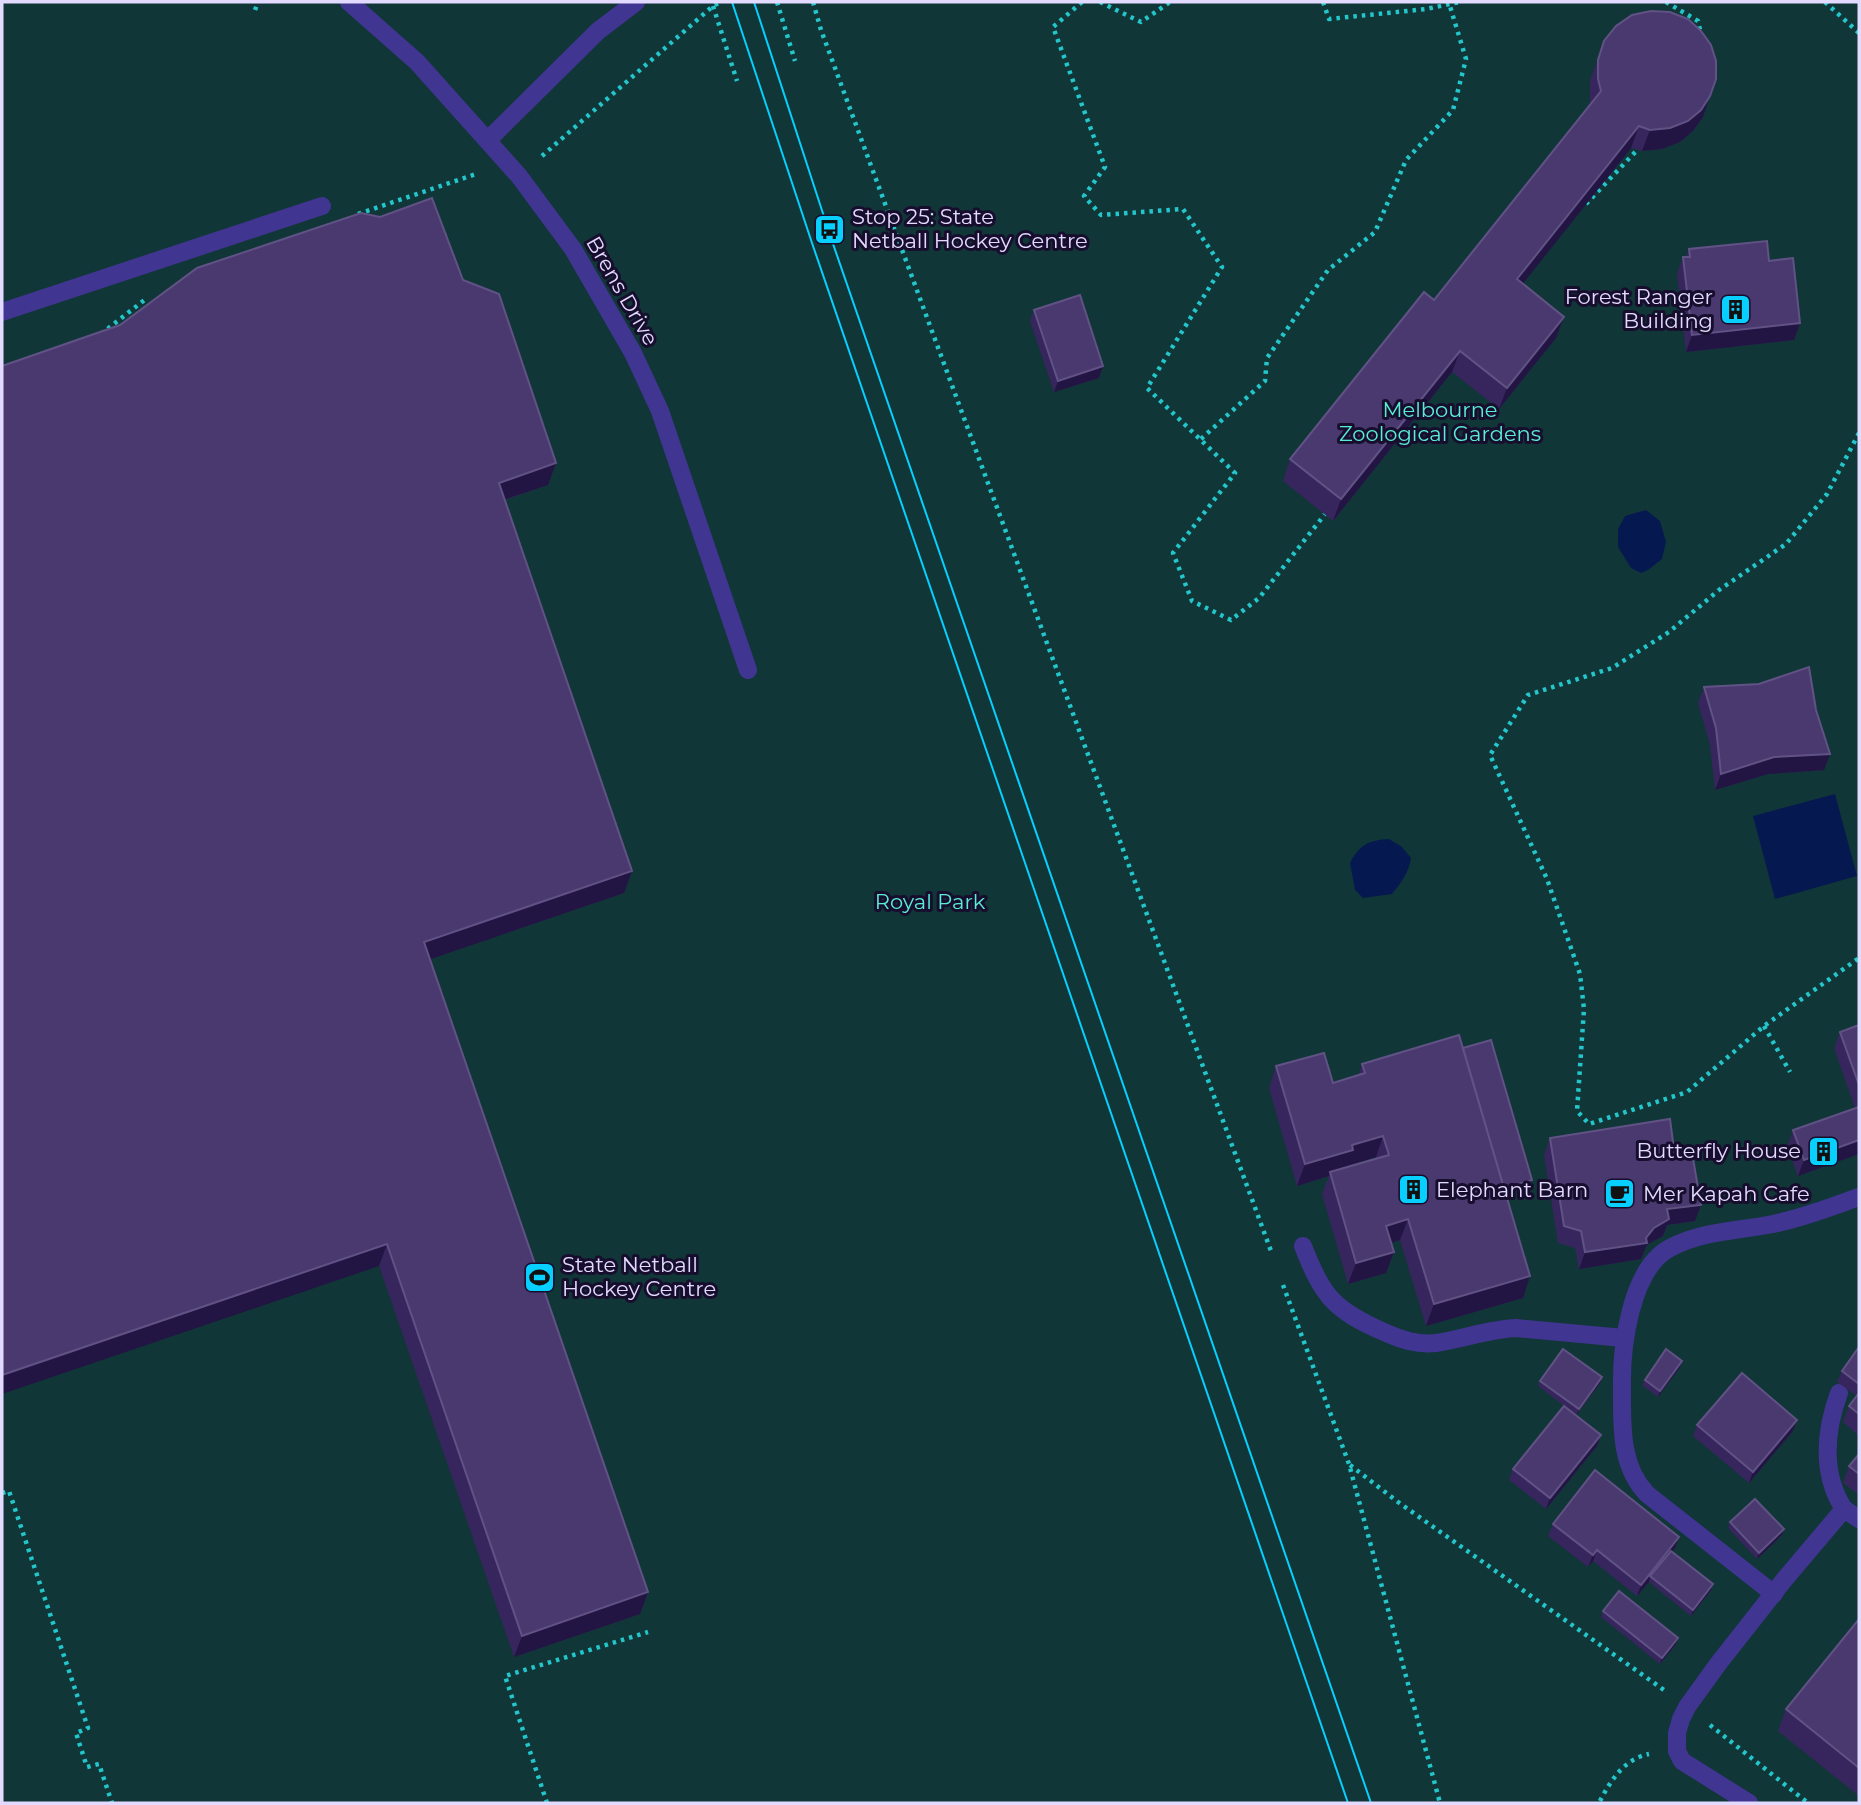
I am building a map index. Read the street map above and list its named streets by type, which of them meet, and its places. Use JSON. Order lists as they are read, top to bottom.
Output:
{
  "streets": {
    "street": ["Brens Drive"]
  },
  "parks": ["Melbourne Zoological Gardens", "Royal Park"],
  "places": {
    "bus stop": ["Stop 25: State Netball Hockey Centre"],
    "building": ["Forest Ranger Building", "Butterfly House", "Elephant Barn"],
    "cafe": ["Mer Kapah Cafe"],
    "sports": ["State Netball Hockey Centre"]
  }
}
